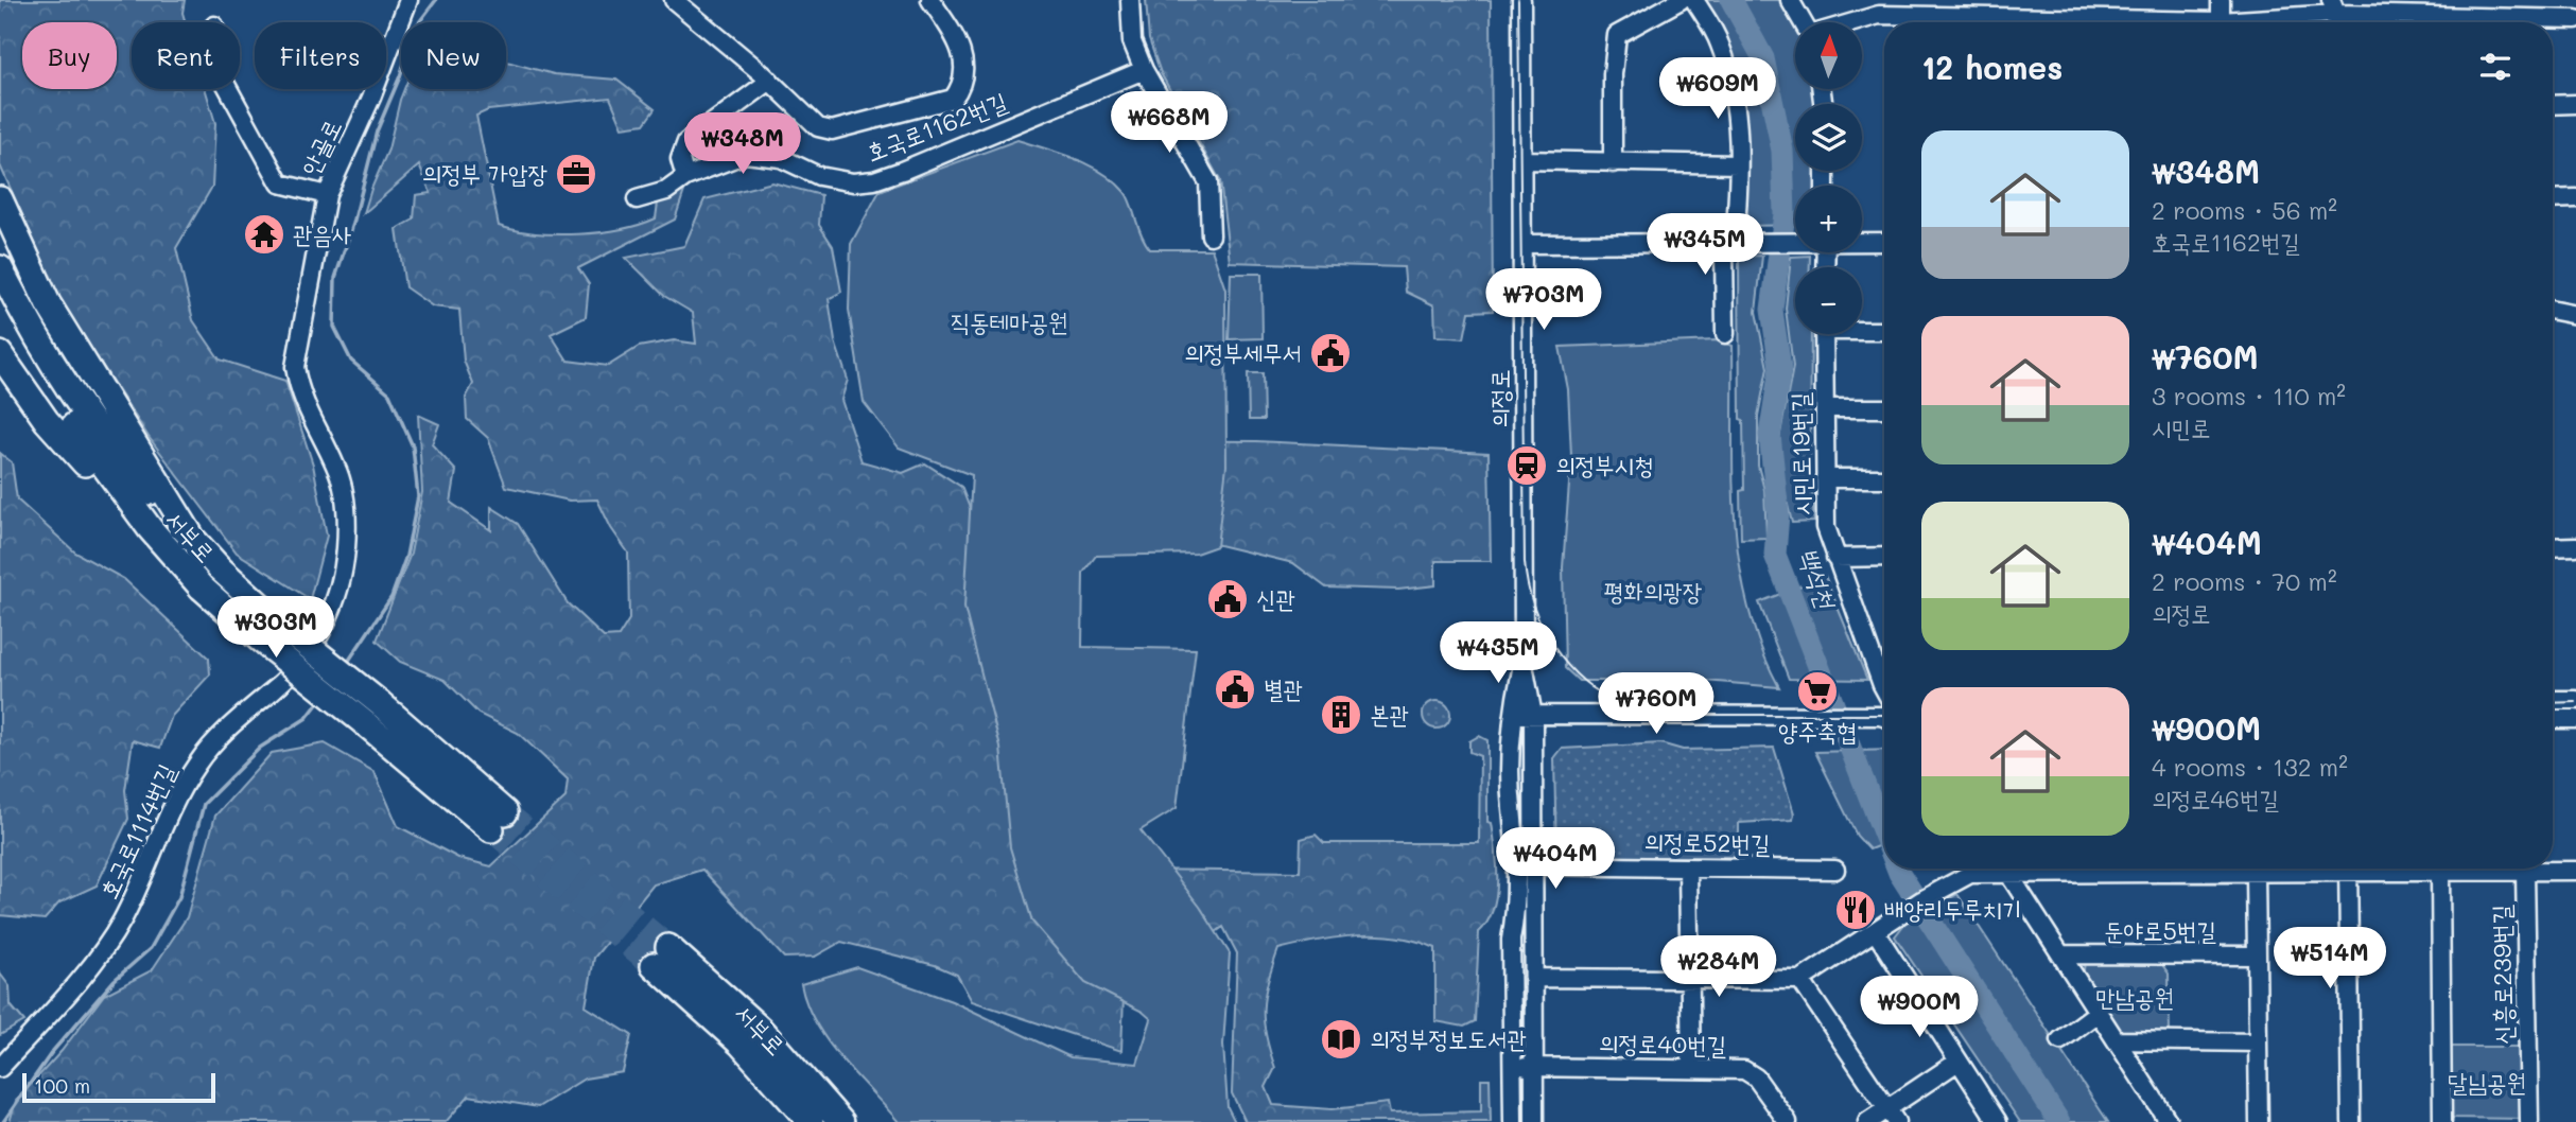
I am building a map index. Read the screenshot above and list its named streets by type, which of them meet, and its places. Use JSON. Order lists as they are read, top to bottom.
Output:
{
  "streets": {
    "highway": ["서부로"],
    "street": [
      "호국로1162번길",
      "안골로",
      "의정로",
      "시민로19번길",
      "호국로1114번길",
      "의정로52번길",
      "둔야로5번길",
      "신흥로239번길",
      "의정로40번길"
    ]
  },
  "crossings": [
    ["안골로", "호국로1114번길"],
    ["의정로", "의정로52번길"],
    ["의정로", "의정로40번길"]
  ],
  "water": ["백석천"],
  "parks": [
    "직동테마공원",
    "평화의광장",
    "만남공원",
    "달님공원"
  ],
  "places": {
    "office": ["의정부 가압장"],
    "temple": ["관음사"],
    "public building": ["의정부세무서", "신관", "별관"],
    "station": ["의정부시청"],
    "supermarket": ["양주축협"],
    "building": ["본관"],
    "restaurant": ["배양리두루치기"],
    "library": ["의정부정보도서관"]
  },
  "scale_bar": "100 m",
  "north": "top",
  "page": {
    "map_buttons": ["+", "−"],
    "chip": [
      "Buy",
      "Rent",
      "Filters",
      "New"
    ],
    "heading": "12 homes",
    "price": [
      "₩609M",
      "₩668M",
      "₩348M",
      "₩345M",
      "₩703M",
      "₩303M",
      "₩435M",
      "₩760M",
      "₩404M",
      "₩514M",
      "₩284M",
      "₩900M"
    ],
    "list": [
      {
        "name": "₩348M",
        "note": "2 rooms · 56 m² · 호국로1162번길"
      },
      {
        "name": "₩760M",
        "note": "3 rooms · 110 m² · 시민로"
      },
      {
        "name": "₩404M",
        "note": "2 rooms · 70 m² · 의정로"
      },
      {
        "name": "₩900M",
        "note": "4 rooms · 132 m² · 의정로46번길"
      }
    ],
    "scale": "100 m"
  }
}
